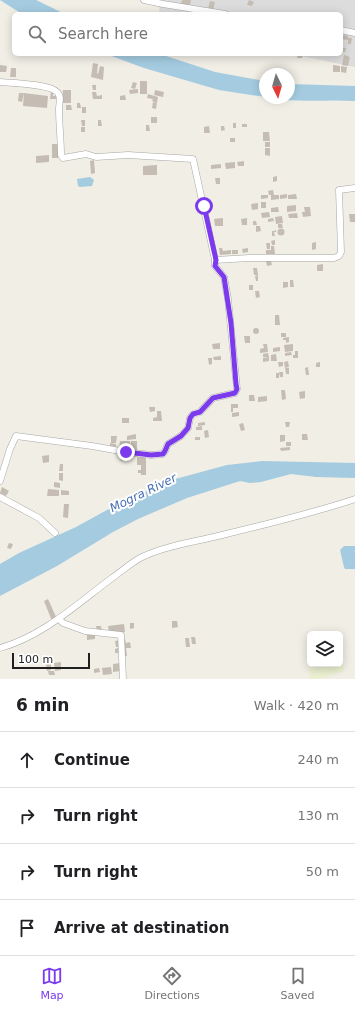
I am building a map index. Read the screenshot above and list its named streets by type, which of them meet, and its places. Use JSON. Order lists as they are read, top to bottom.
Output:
{
  "water": ["Mogra River"],
  "scale_bar": "100 m",
  "north": "bottom",
  "page": {
    "search": "Search here",
    "scale": "100 m",
    "heading": ["6 min", "Walk · 420 m"],
    "list": [
      ["Continue", "240 m"],
      ["Turn right", "130 m"],
      ["Turn right", "50 m"],
      "Arrive at destination"
    ],
    "nav": ["Map", "Directions", "Saved"]
  }
}
